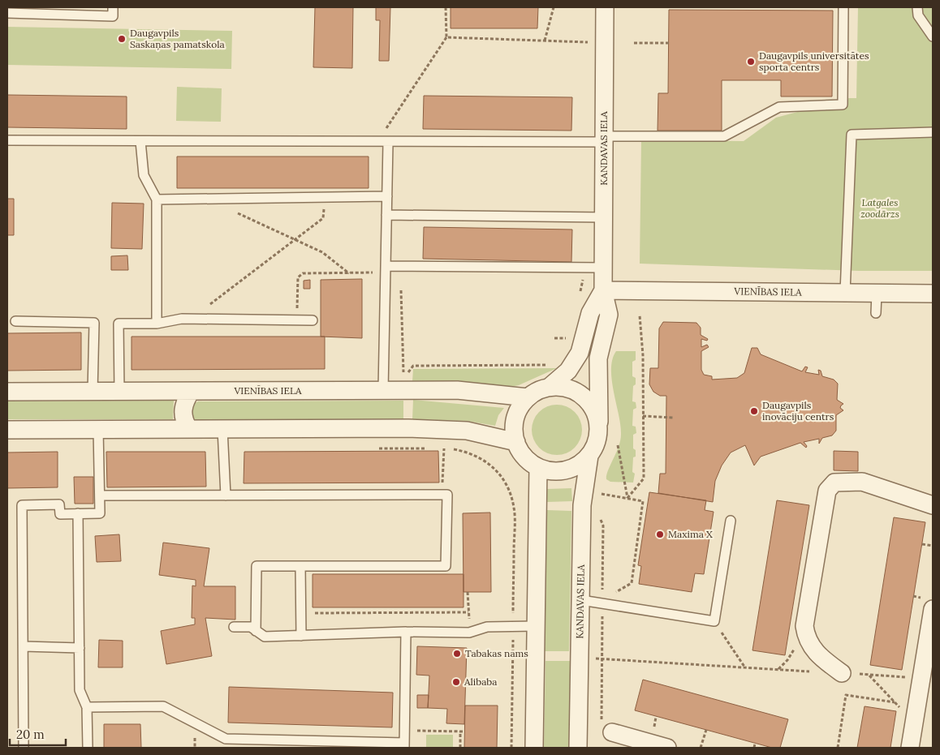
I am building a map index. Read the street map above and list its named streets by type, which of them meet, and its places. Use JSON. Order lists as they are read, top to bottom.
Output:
{
  "streets": {
    "street": ["KANDAVAS IELA", "VIENĪBAS IELA"]
  },
  "crossings": [
    ["KANDAVAS IELA", "VIENĪBAS IELA"]
  ],
  "parks": ["Latgales zoodārzs"],
  "places": [
    "Daugavpils Saskaņas pamatskola",
    "Daugavpils universitātes sporta centrs",
    "Daugavpils inovāciju centrs",
    "Maxima X",
    "Tabakas nams",
    "Alibaba"
  ],
  "scale_bar": "20 m"
}
